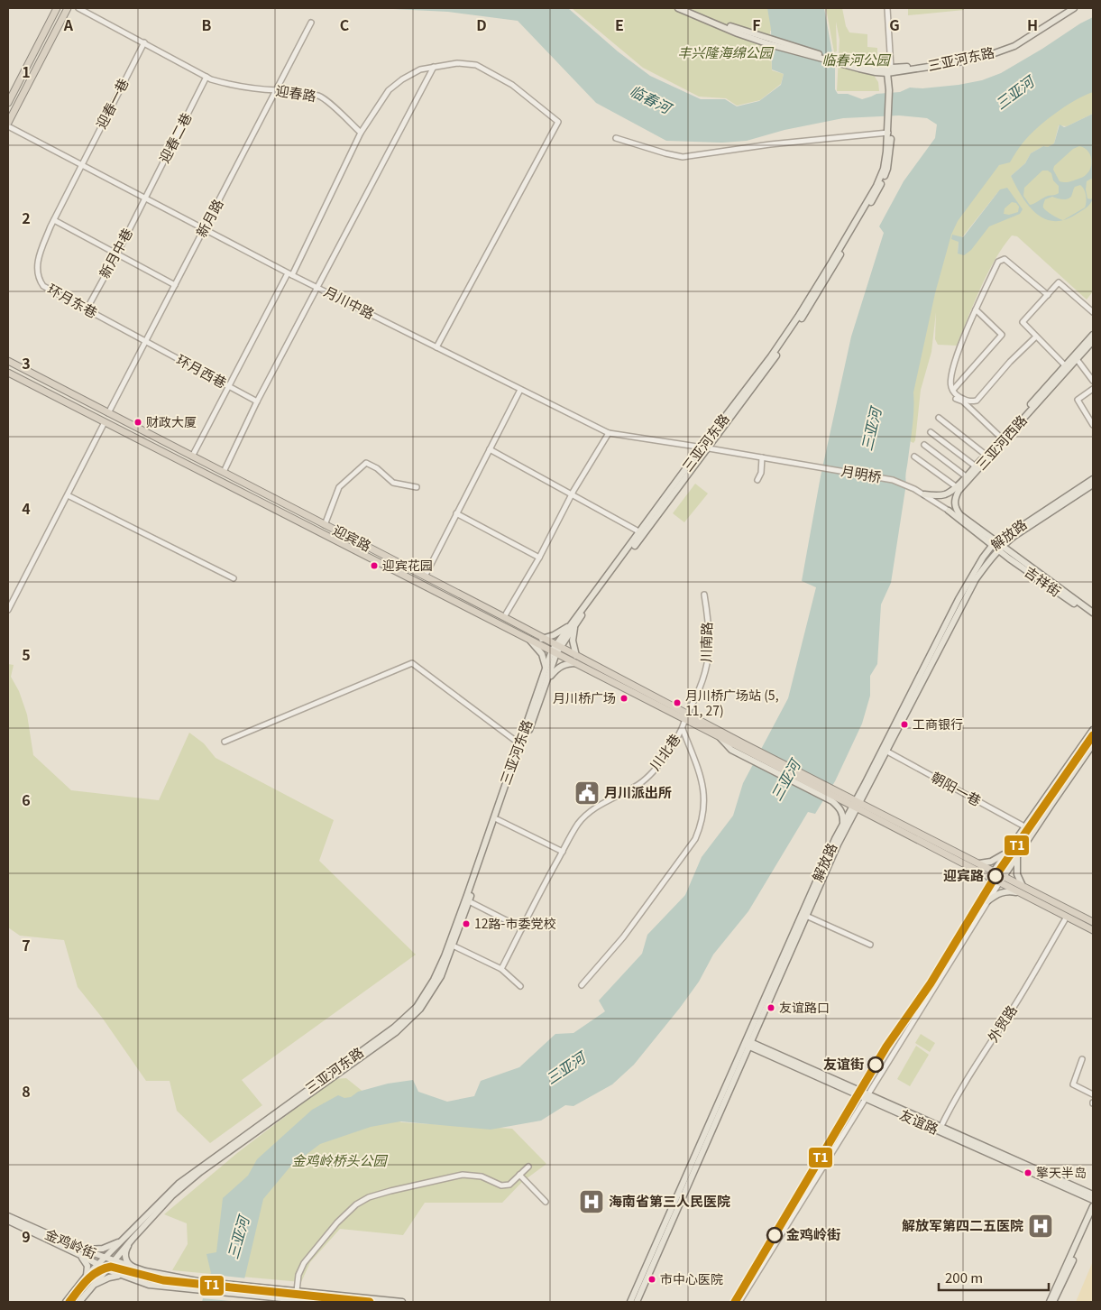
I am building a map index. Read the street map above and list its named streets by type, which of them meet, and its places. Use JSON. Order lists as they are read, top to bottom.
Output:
{
  "streets": {
    "highway": ["迎宾路"],
    "main road": [
      "三亚河东路",
      "三亚河西路",
      "解放路",
      "吉祥街",
      "友谊路",
      "金鸡岭街"
    ],
    "street": [
      "迎春路",
      "迎春一巷",
      "迎春二巷",
      "新月路",
      "新月中巷",
      "环月东巷",
      "月川中路",
      "环月西巷",
      "月明桥",
      "川南路",
      "川北巷",
      "朝阳一巷",
      "外贸路"
    ]
  },
  "crossings": [
    ["三亚河东路", "月川中路"],
    ["三亚河东路", "迎宾路"],
    ["三亚河东路", "金鸡岭街"],
    ["迎春路", "迎春一巷"],
    ["迎春路", "迎春二巷"],
    ["迎春路", "新月路"],
    ["迎春一巷", "环月东巷"],
    ["迎春一巷", "月川中路"],
    ["迎春二巷", "新月中巷"],
    ["迎春二巷", "月川中路"],
    ["新月路", "环月东巷"],
    ["新月路", "月川中路"],
    ["新月路", "环月西巷"],
    ["新月路", "迎宾路"],
    ["新月中巷", "环月东巷"],
    ["新月中巷", "月川中路"],
    ["环月东巷", "月川中路"],
    ["环月东巷", "环月西巷"],
    ["月川中路", "月明桥"],
    ["三亚河西路", "月明桥"],
    ["三亚河西路", "解放路"],
    ["三亚河西路", "吉祥街"],
    ["解放路", "吉祥街"],
    ["解放路", "朝阳一巷"],
    ["解放路", "友谊路"],
    ["迎宾路", "川南路"],
    ["迎宾路", "川北巷"],
    ["川南路", "川北巷"],
    ["外贸路", "友谊路"]
  ],
  "water": ["三亚河", "临春河"],
  "parks": ["丰兴隆海绵公园", "临春河公园", "金鸡岭桥头公园"],
  "places": {
    "other": [
      "财政大厦",
      "迎宾花园",
      "月川桥广场",
      "月川桥广场站 (5, 11, 27)",
      "工商银行",
      "迎宾路",
      "12路-市委党校",
      "友谊路口",
      "友谊街",
      "擎天半岛",
      "金鸡岭街",
      "市中心医院"
    ],
    "public building": ["月川派出所"],
    "hospital": ["海南省第三人民医院", "解放军第四二五医院"]
  },
  "lines": ["transit line T1"],
  "scale_bar": "200 m",
  "grid": {
    "columns": [
      "A",
      "B",
      "C",
      "D",
      "E",
      "F",
      "G",
      "H"
    ],
    "rows": [
      "1",
      "2",
      "3",
      "4",
      "5",
      "6",
      "7",
      "8",
      "9"
    ]
  }
}
